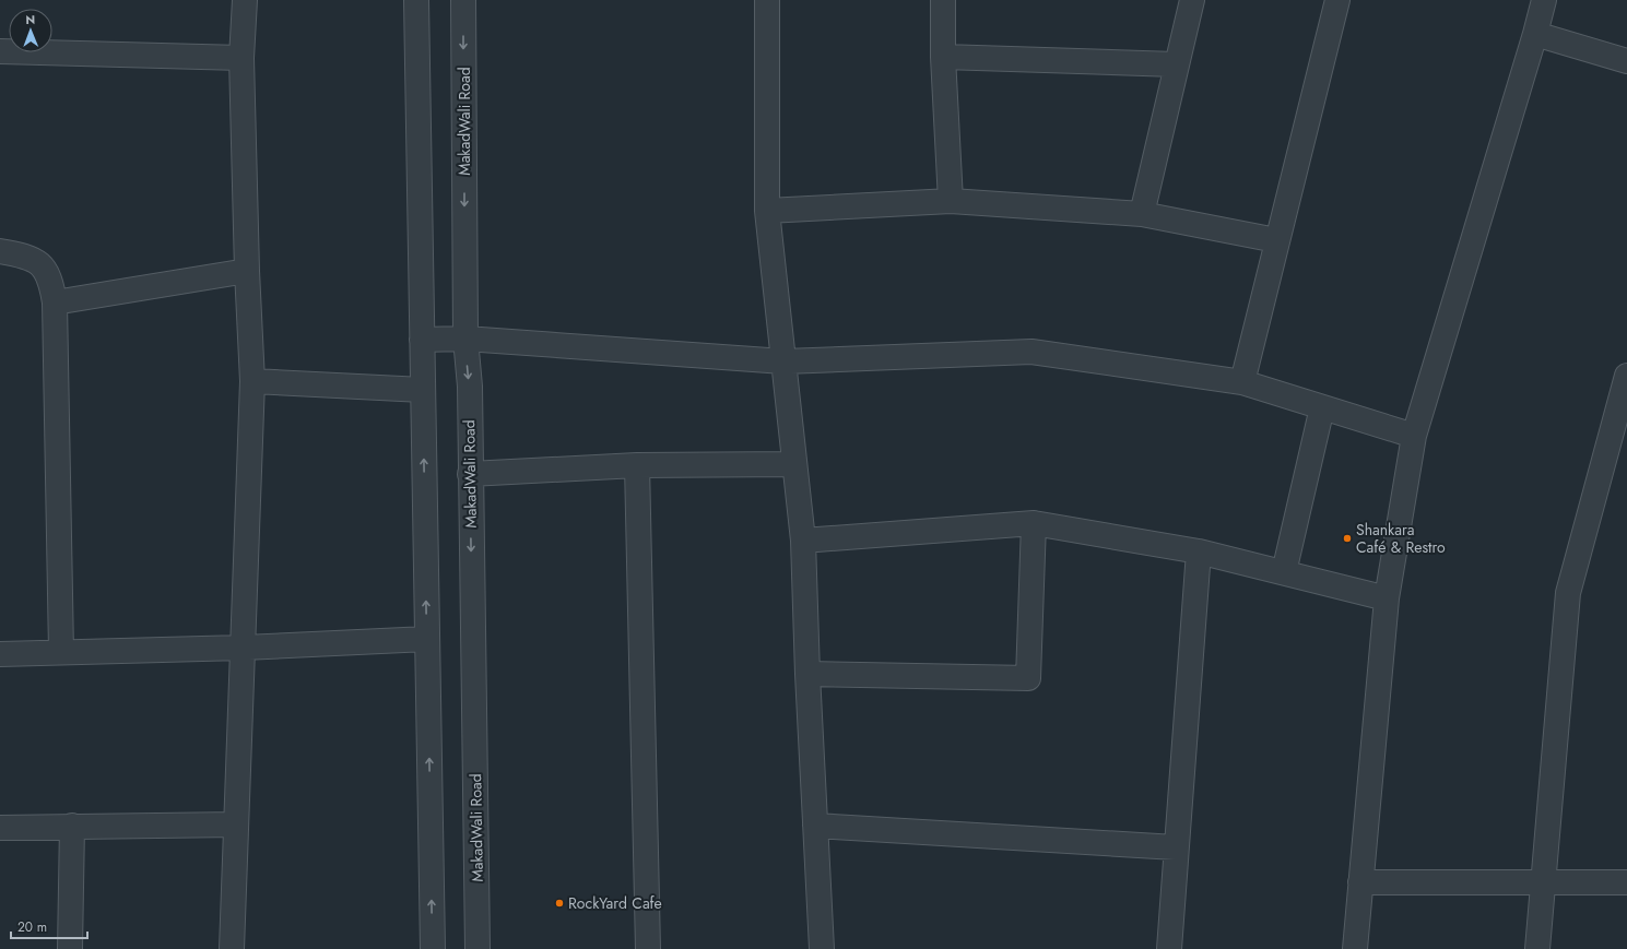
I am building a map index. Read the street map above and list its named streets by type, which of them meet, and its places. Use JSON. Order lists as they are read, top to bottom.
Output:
{
  "streets": {
    "street": ["MakadWali Road"]
  },
  "places": ["Shankara Café & Restro", "RockYard Cafe"],
  "scale_bar": "20 m",
  "north": "top"
}
